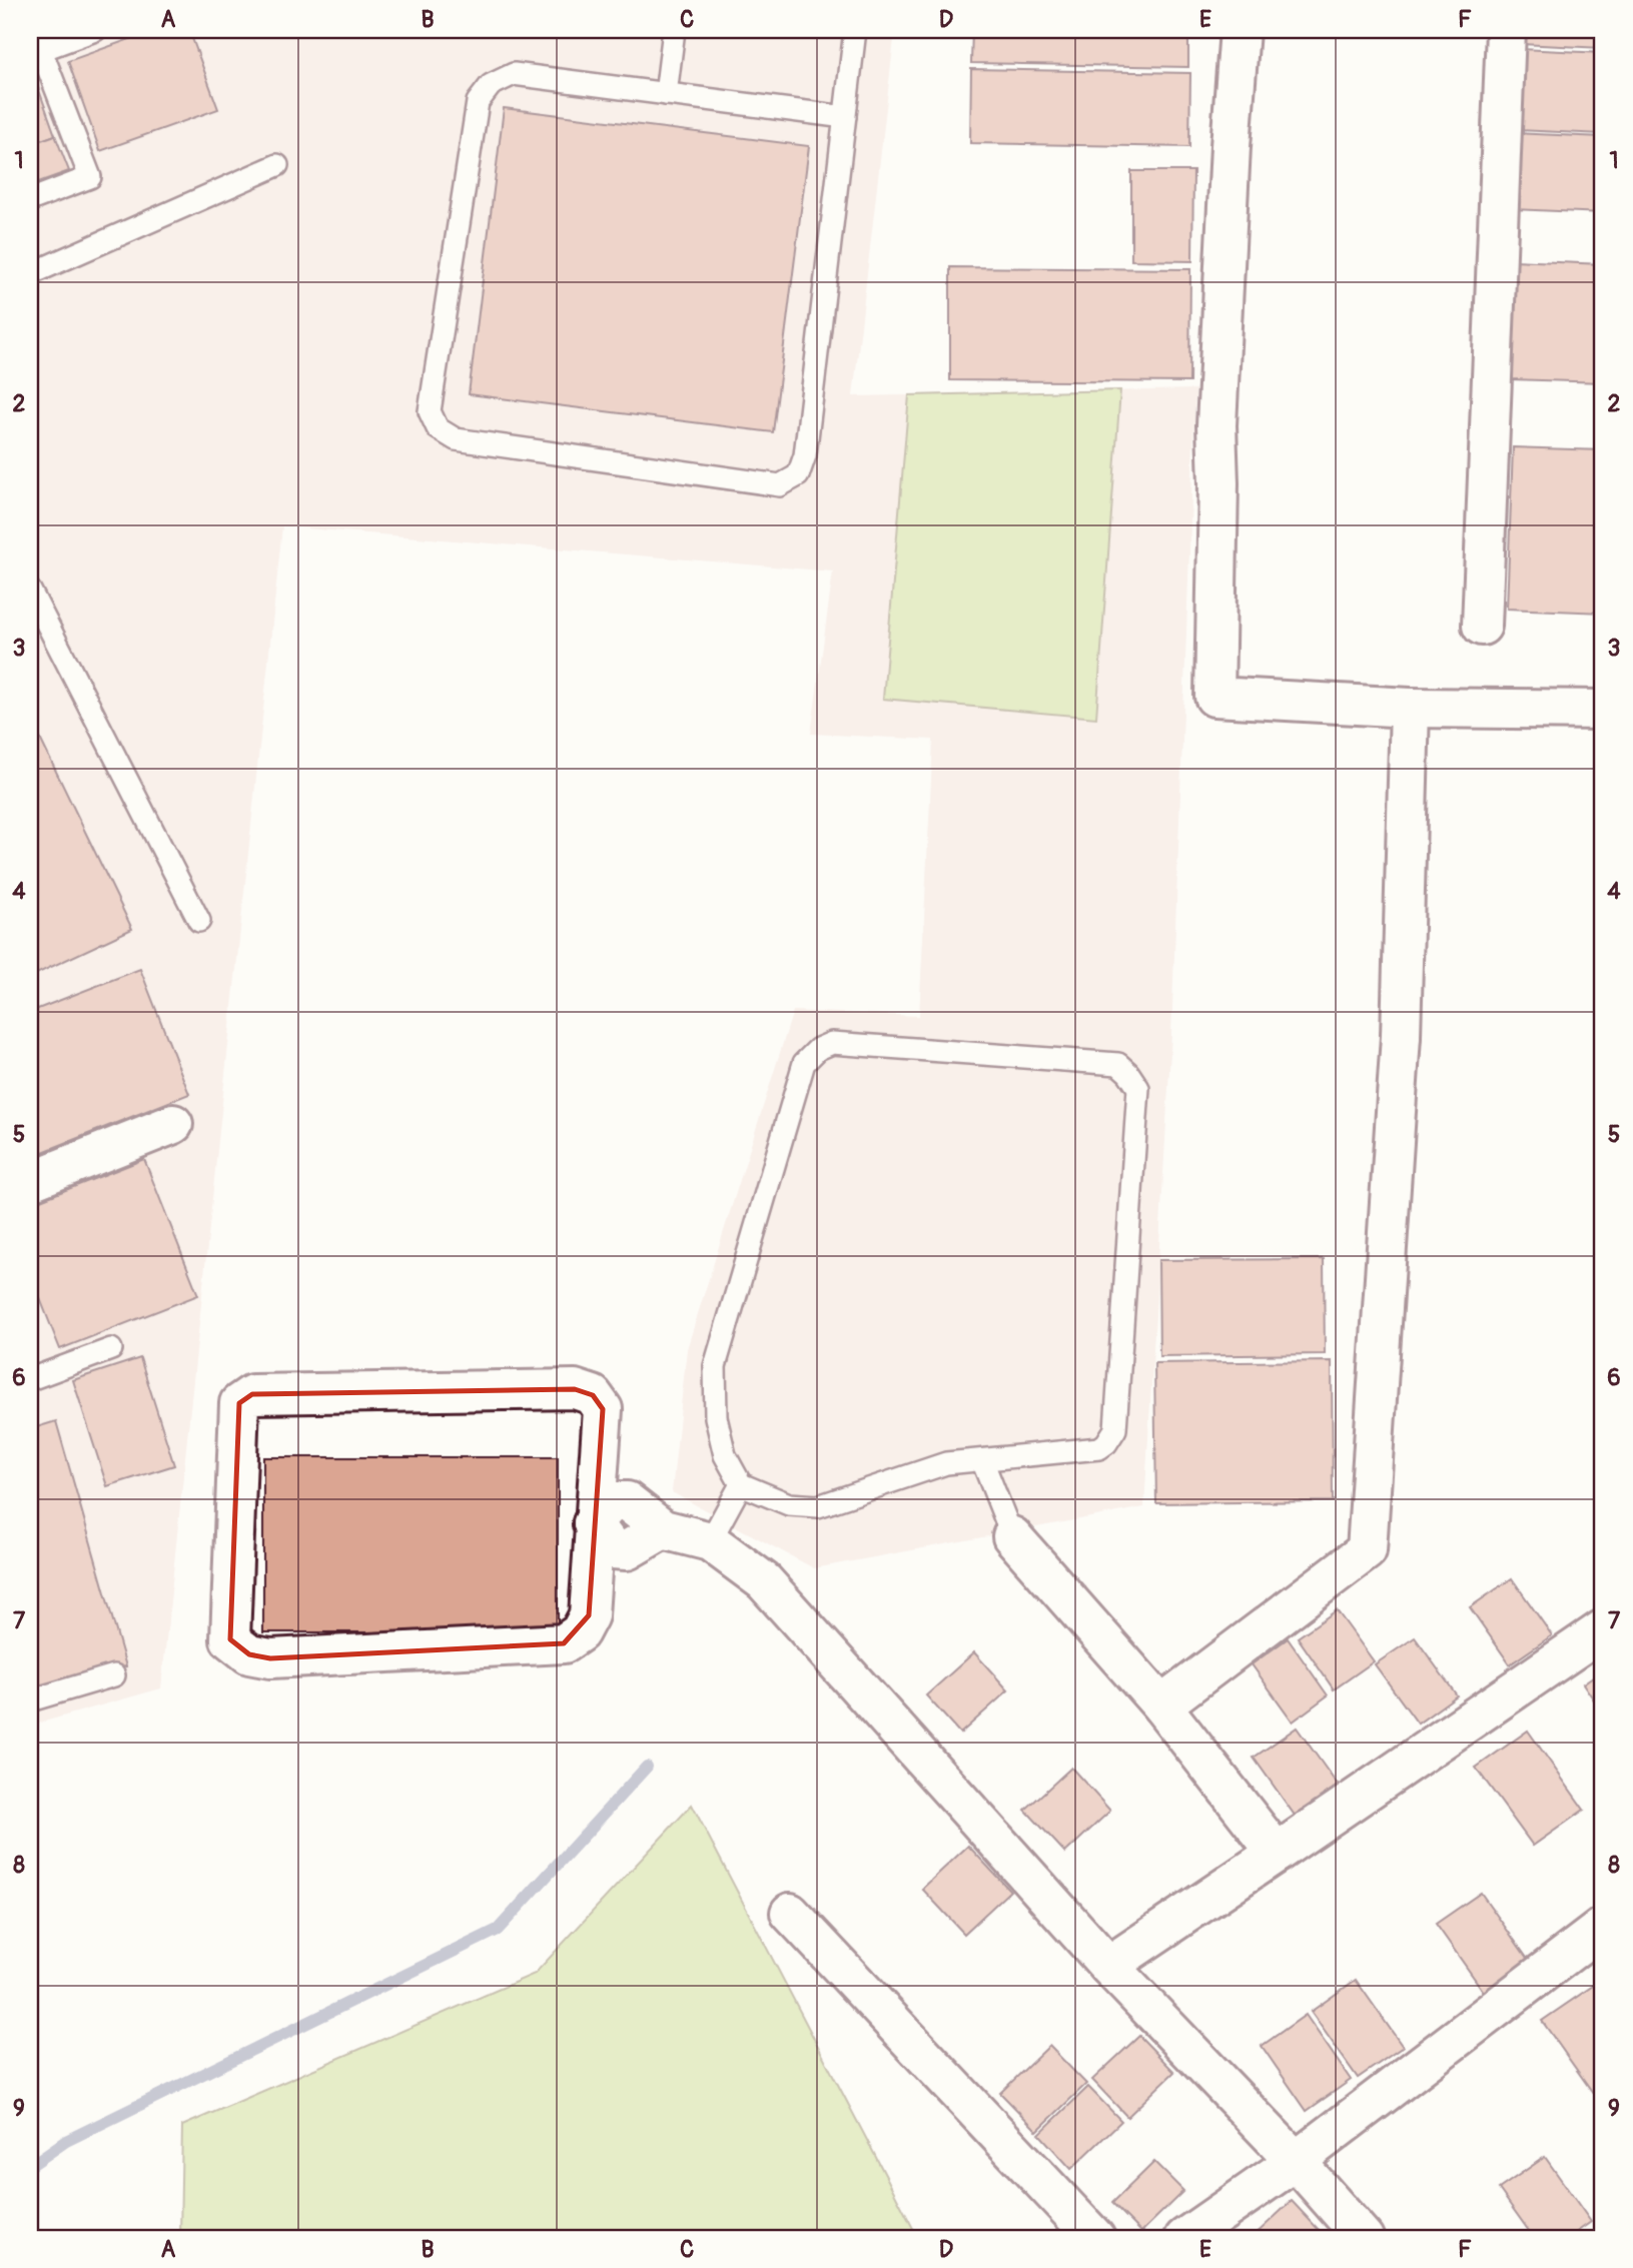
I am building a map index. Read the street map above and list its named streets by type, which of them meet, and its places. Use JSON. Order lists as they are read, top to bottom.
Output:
{
  "grid": {
    "columns": [
      "A",
      "B",
      "C",
      "D",
      "E",
      "F"
    ],
    "rows": [
      "1",
      "2",
      "3",
      "4",
      "5",
      "6",
      "7",
      "8",
      "9"
    ]
  }
}
